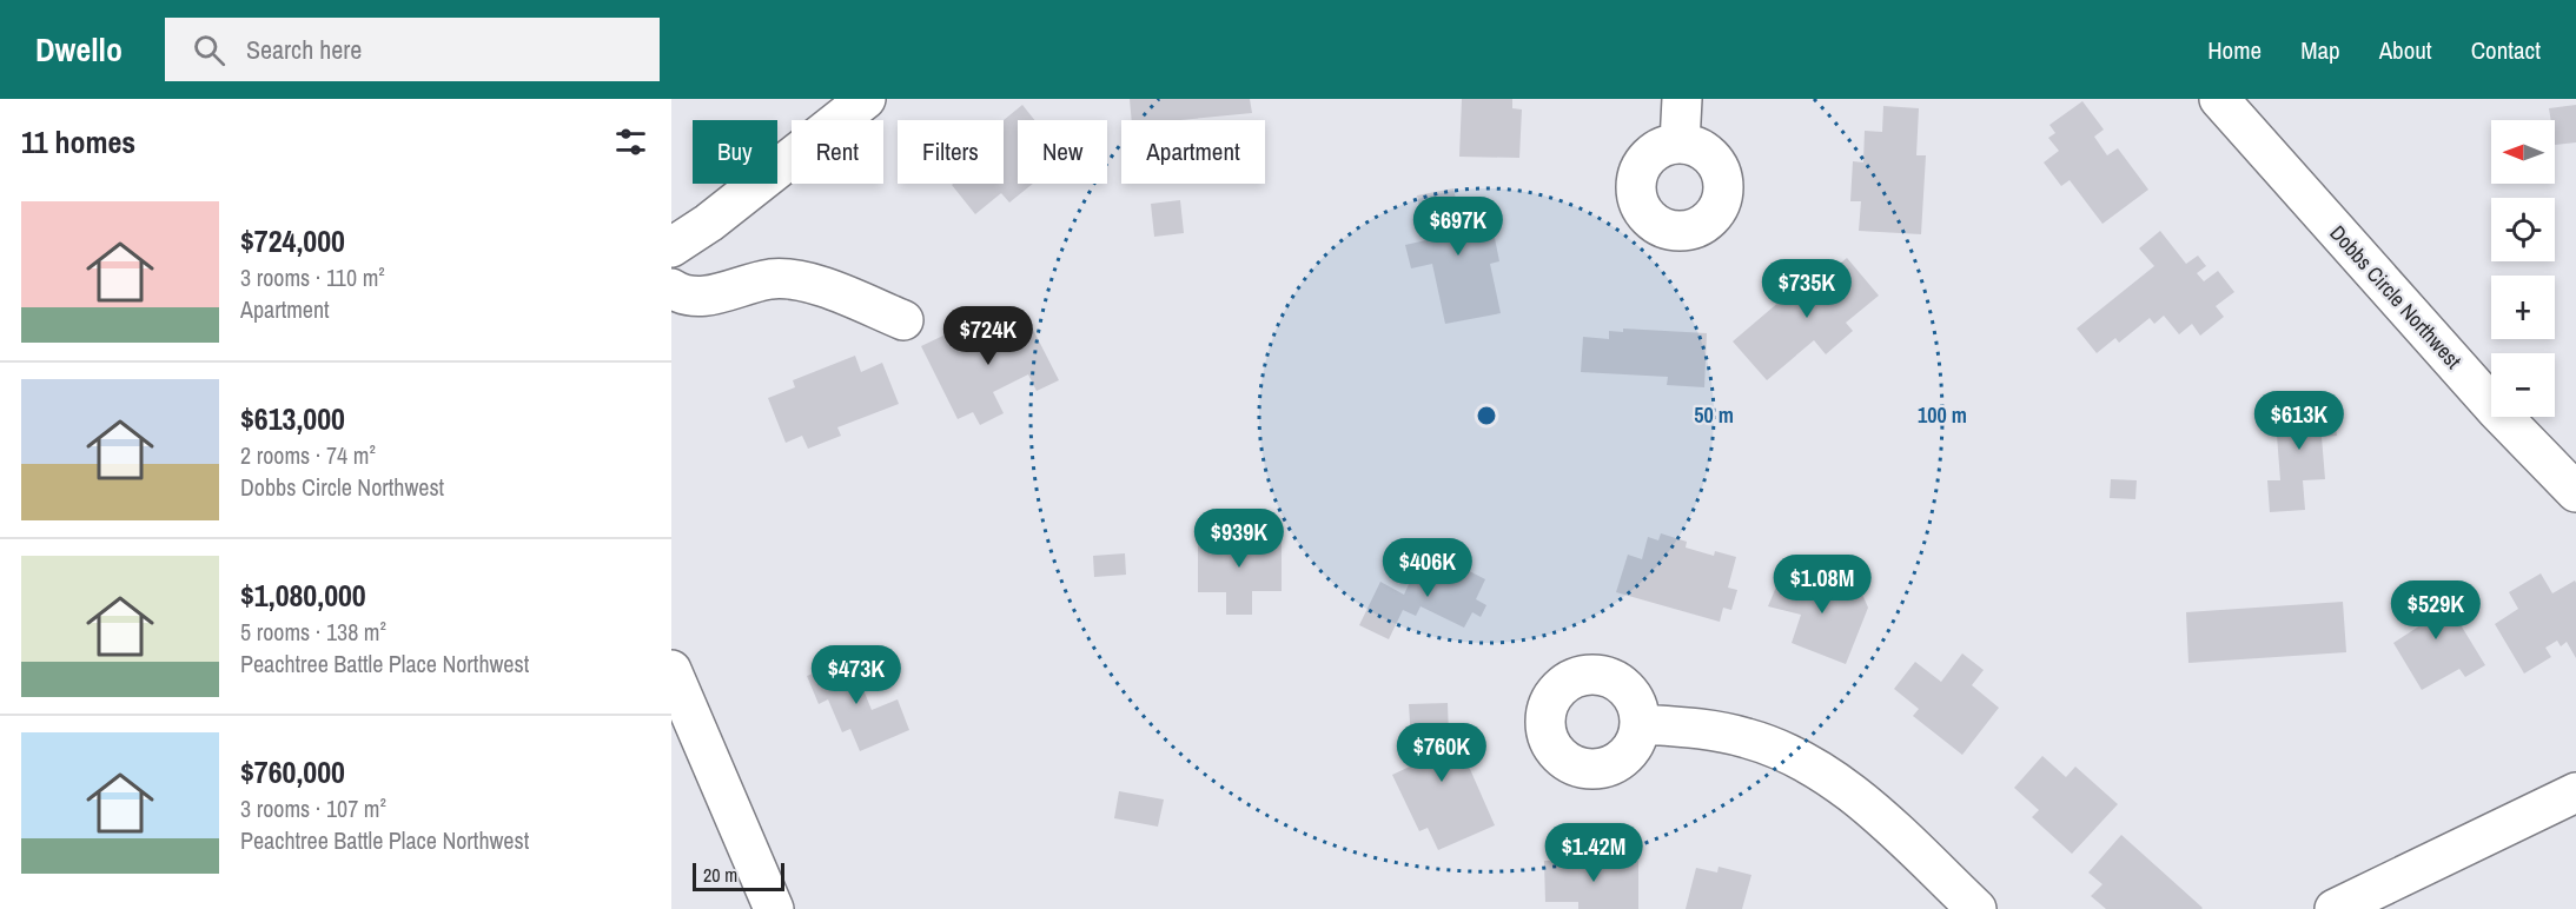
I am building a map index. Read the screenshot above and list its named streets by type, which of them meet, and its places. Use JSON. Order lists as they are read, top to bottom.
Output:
{
  "streets": {
    "street": ["Dobbs Circle Northwest"]
  },
  "scale_bar": "20 m",
  "north": "left",
  "page": {
    "header": "Dwello",
    "search": "Search here",
    "nav": [
      "Home",
      "Map",
      "About",
      "Contact"
    ],
    "heading": "11 homes",
    "map_buttons": ["+", "−"],
    "chip": [
      "Buy",
      "Rent",
      "Filters",
      "New",
      "Apartment"
    ],
    "list": [
      {
        "name": "$724,000",
        "note": "3 rooms · 110 m² · Apartment"
      },
      {
        "name": "$613,000",
        "note": "2 rooms · 74 m² · Dobbs Circle Northwest"
      },
      {
        "name": "$1,080,000",
        "note": "5 rooms · 138 m² · Peachtree Battle Place Northwest"
      },
      {
        "name": "$760,000",
        "note": "3 rooms · 107 m² · Peachtree Battle Place Northwest"
      }
    ],
    "price": [
      "$697K",
      "$735K",
      "$724K",
      "$613K",
      "$939K",
      "$406K",
      "$1.08M",
      "$529K",
      "$473K",
      "$760K",
      "$1.42M"
    ],
    "scale": "20 m"
  },
  "rings": ["50 m", "100 m"]
}
